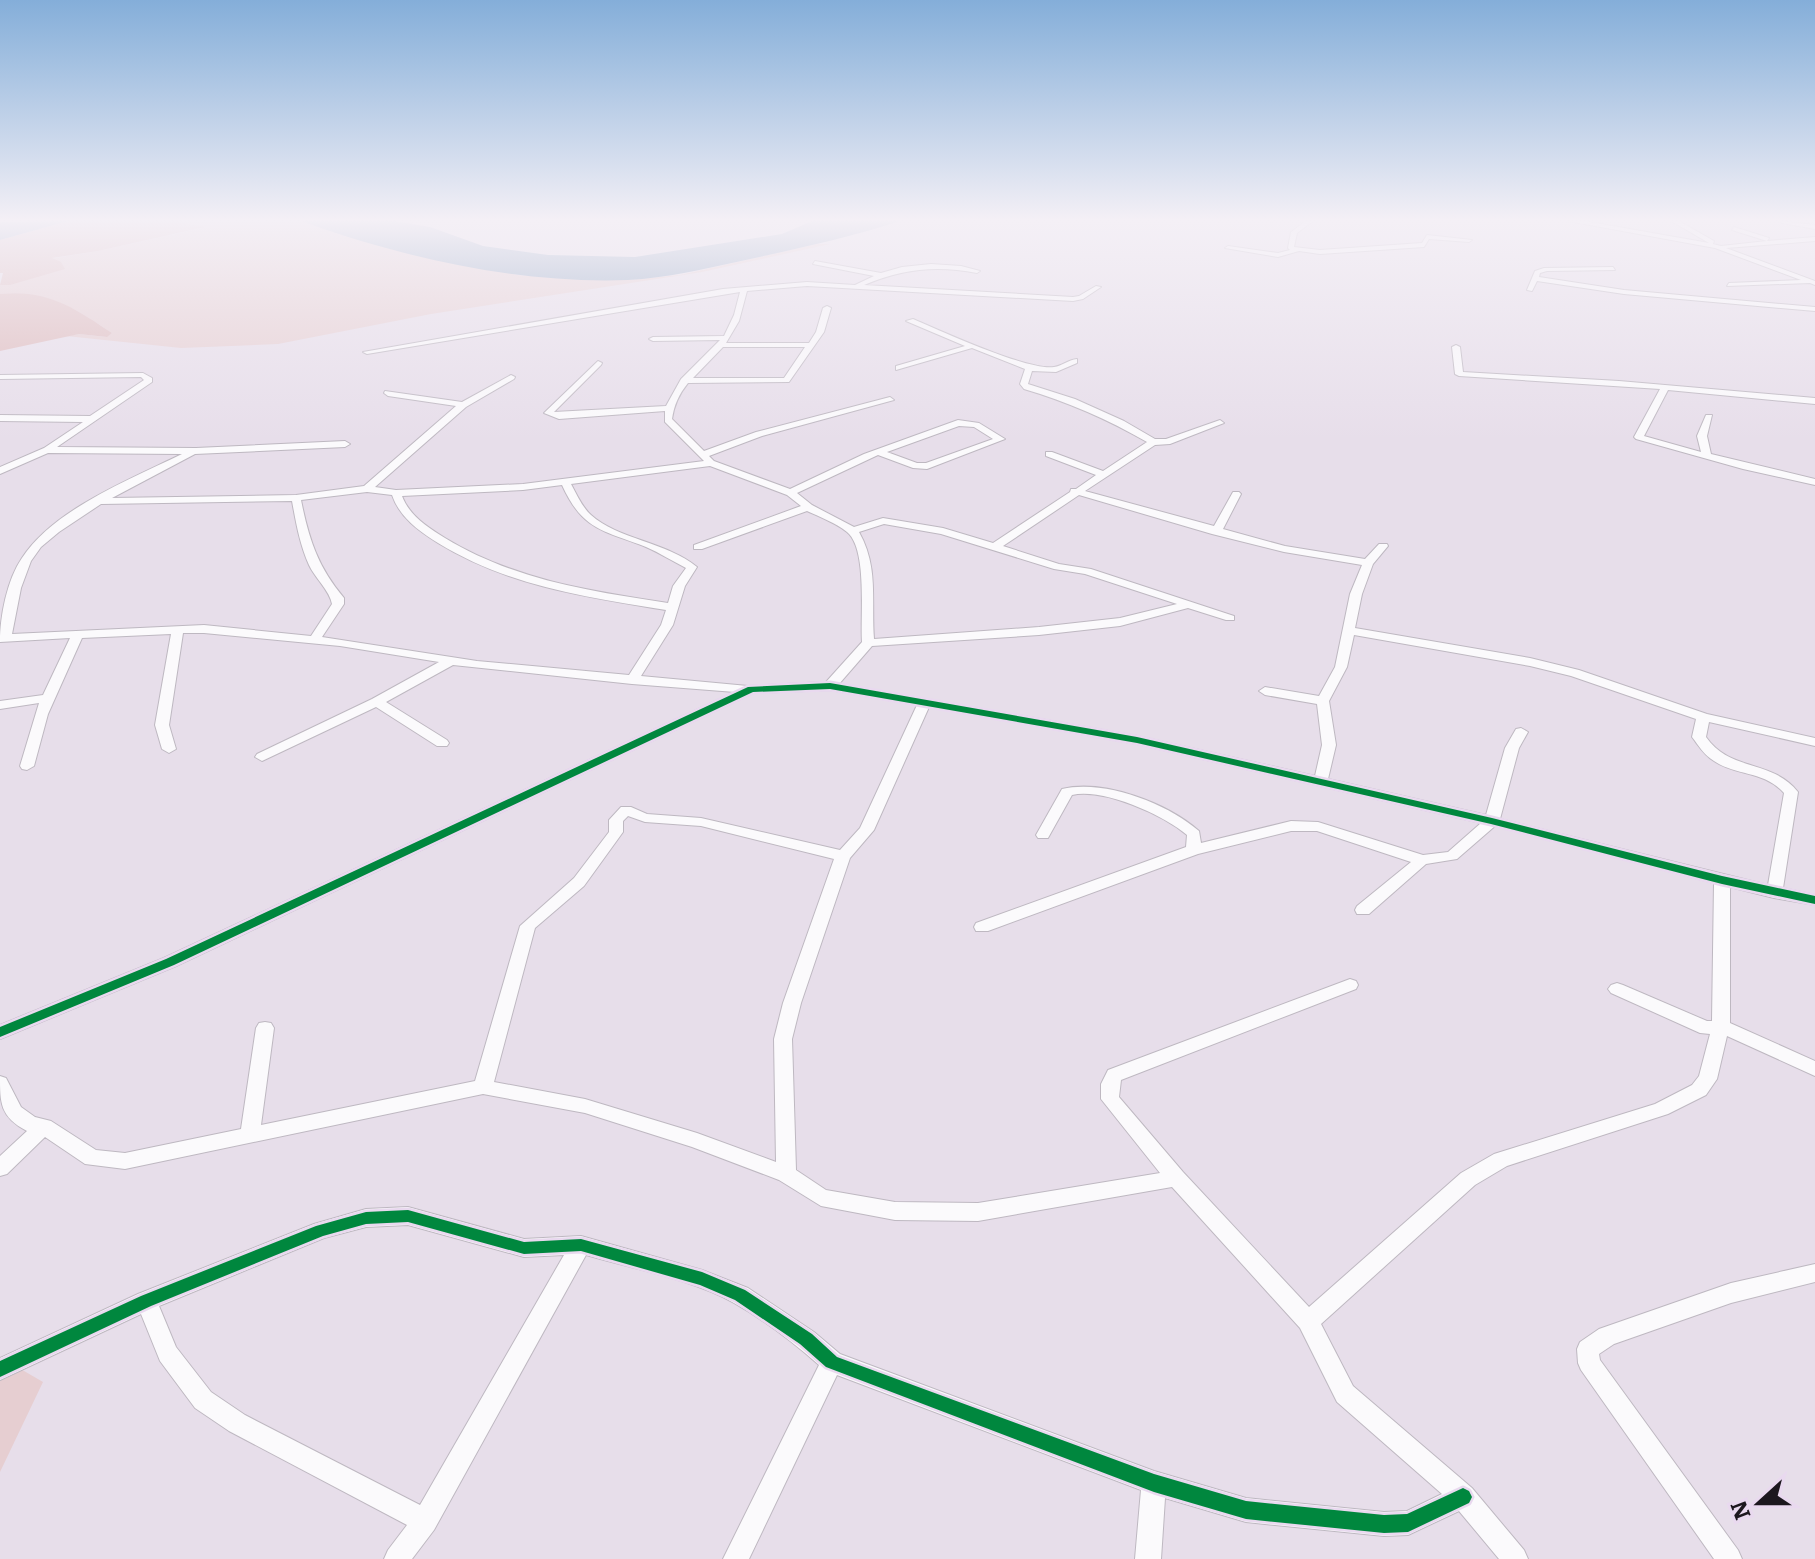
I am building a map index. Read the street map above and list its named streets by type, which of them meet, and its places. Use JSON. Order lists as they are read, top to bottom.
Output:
{
  "north": "left"
}
